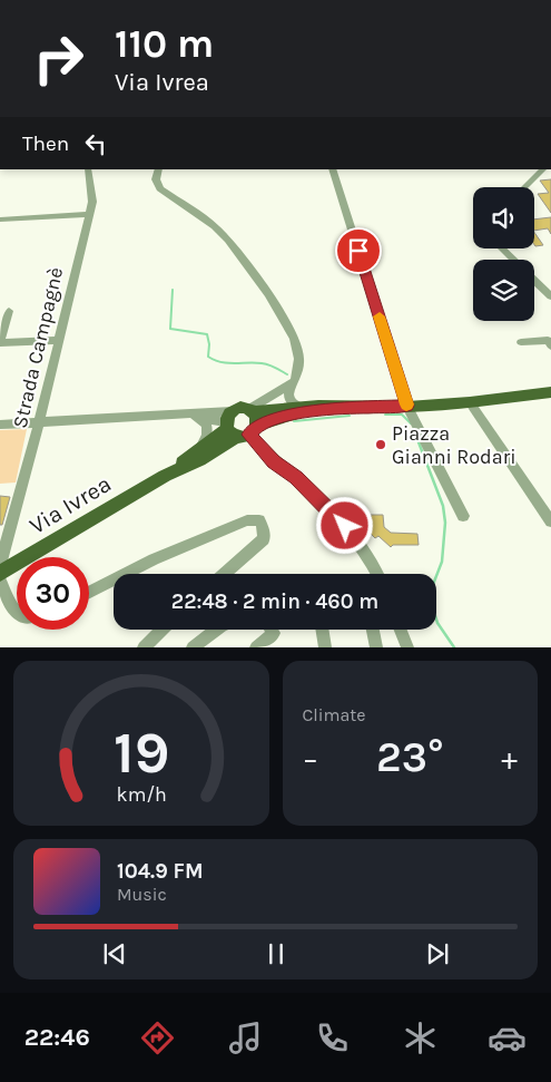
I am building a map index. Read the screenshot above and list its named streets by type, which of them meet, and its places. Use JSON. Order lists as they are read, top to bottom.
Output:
{
  "streets": {
    "main road": ["Via Ivrea"],
    "street": ["Strada Campagnè"]
  },
  "places": ["Piazza Gianni Rodari"],
  "page": {
    "turn": ["110 m", "Via Ivrea"],
    "then": "Then",
    "limit": "30",
    "trip": "22:48 · 2 min · 460 m",
    "tile": "Climate",
    "heat": ["−", "23°", "+"],
    "song": ["104.9 FM", "Music"],
    "tabs": "22:46",
    "gauge": ["19", "km/h"]
  }
}
